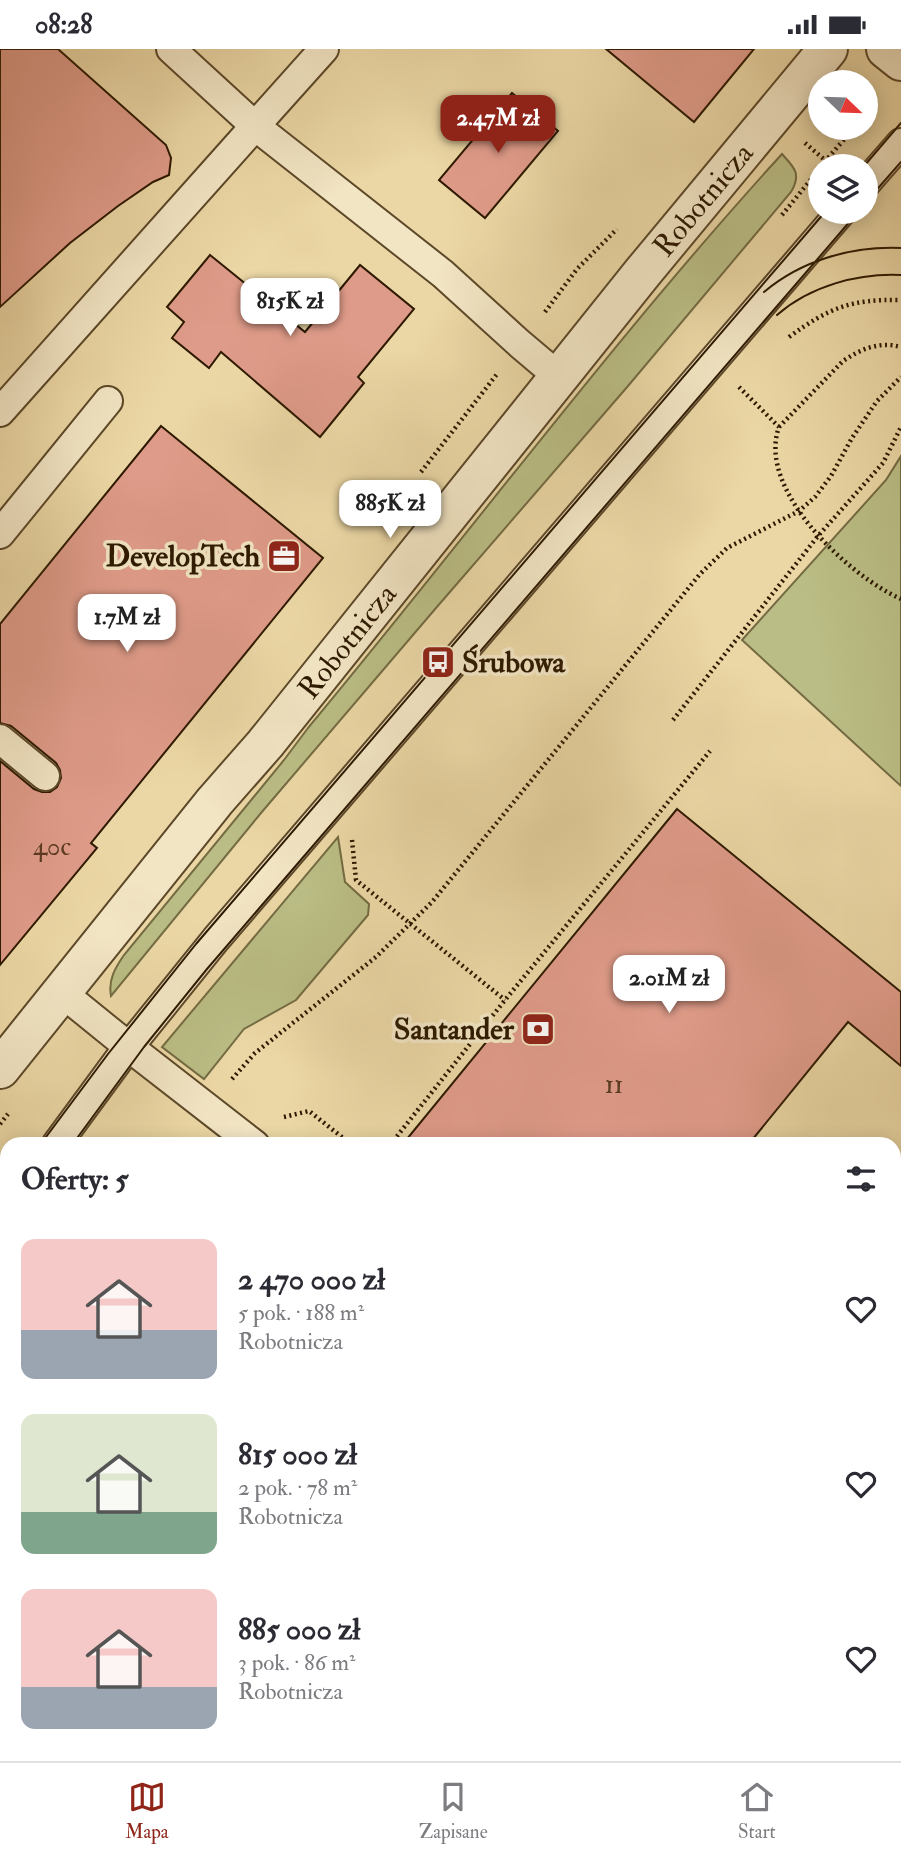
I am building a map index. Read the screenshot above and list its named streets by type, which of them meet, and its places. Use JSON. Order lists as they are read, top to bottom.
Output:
{
  "streets": {
    "street": ["Robotnicza"]
  },
  "places": {
    "office": ["DevelopTech"],
    "bus stop": ["Śrubowa"],
    "bank": ["Santander"]
  },
  "house_numbers": ["40c", "11"],
  "north": "bottom right",
  "page": {
    "status": "08:28",
    "price": [
      "2.47M zł",
      "815K zł",
      "885K zł",
      "1.7M zł",
      "2.01M zł"
    ],
    "heading": "Oferty: 5",
    "list": [
      {
        "name": "2 470 000 zł",
        "note": "5 pok. · 188 m² · Robotnicza"
      },
      {
        "name": "815 000 zł",
        "note": "2 pok. · 78 m² · Robotnicza"
      },
      {
        "name": "885 000 zł",
        "note": "3 pok. · 86 m² · Robotnicza"
      }
    ],
    "tabs": ["Mapa", "Zapisane", "Start"]
  }
}
